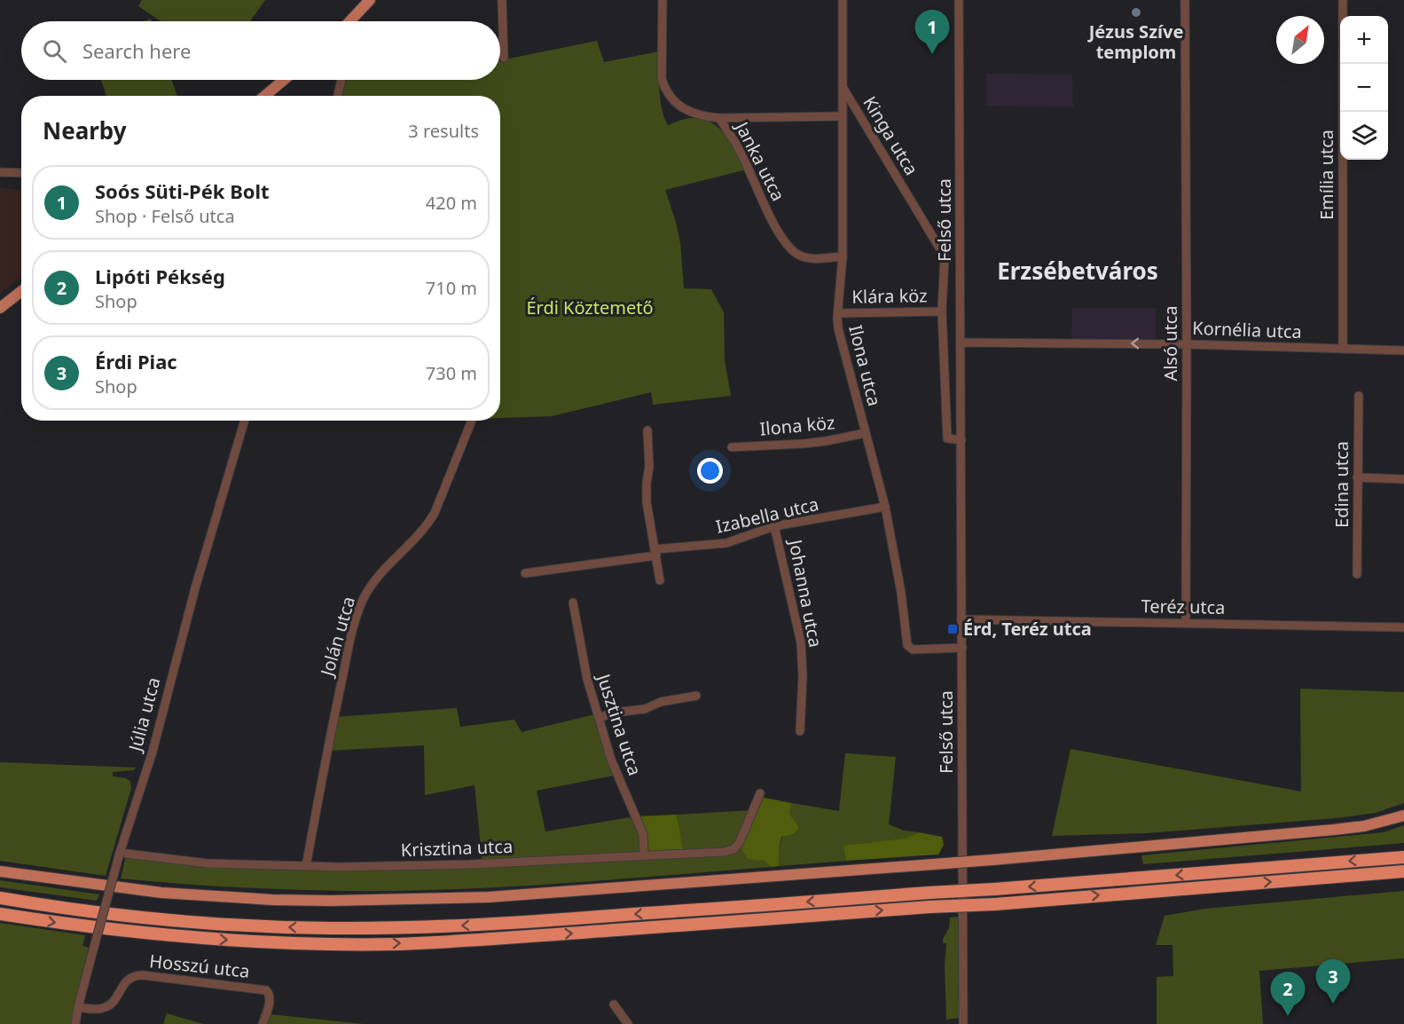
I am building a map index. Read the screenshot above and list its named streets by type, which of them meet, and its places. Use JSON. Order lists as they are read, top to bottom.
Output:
{
  "streets": {
    "street": [
      "Kinga utca",
      "Janka utca",
      "Emília utca",
      "Felső utca",
      "Klára köz",
      "Kornélia utca",
      "Alsó utca",
      "Ilona utca",
      "Ilona köz",
      "Edina utca",
      "Izabella utca",
      "Johanna utca",
      "Teréz utca",
      "Jolán utca",
      "Júlia utca",
      "Jusztina utca",
      "Krisztina utca",
      "Hosszú utca"
    ]
  },
  "crossings": [
    ["Kinga utca", "Felső utca"],
    ["Kinga utca", "Ilona utca"],
    ["Janka utca", "Ilona utca"],
    ["Emília utca", "Kornélia utca"],
    ["Felső utca", "Klára köz"],
    ["Felső utca", "Kornélia utca"],
    ["Felső utca", "Ilona utca"],
    ["Felső utca", "Teréz utca"],
    ["Klára köz", "Ilona utca"],
    ["Kornélia utca", "Alsó utca"],
    ["Alsó utca", "Teréz utca"],
    ["Ilona utca", "Ilona köz"],
    ["Ilona utca", "Izabella utca"],
    ["Izabella utca", "Johanna utca"],
    ["Jolán utca", "Krisztina utca"],
    ["Júlia utca", "Krisztina utca"],
    ["Júlia utca", "Hosszú utca"],
    ["Jusztina utca", "Krisztina utca"]
  ],
  "one_way": ["Kornélia utca"],
  "districts": ["Erzsébetváros"],
  "parks": ["Érdi Köztemető"],
  "places": {
    "other": ["Jézus Szíve templom"],
    "transit": ["Érd, Teréz utca"]
  },
  "north": "top right",
  "page": {
    "pins": ["1", "3", "2"],
    "map_buttons": ["+", "−"],
    "search": "Search here",
    "heading": ["Nearby", "3 results"],
    "list": [
      {
        "mark": "1",
        "name": "Soós Süti-Pék Bolt",
        "note": "Shop · Felső utca",
        "value": "420 m"
      },
      {
        "mark": "2",
        "name": "Lipóti Pékség",
        "note": "Shop",
        "value": "710 m"
      },
      {
        "mark": "3",
        "name": "Érdi Piac",
        "note": "Shop",
        "value": "730 m"
      }
    ]
  }
}
